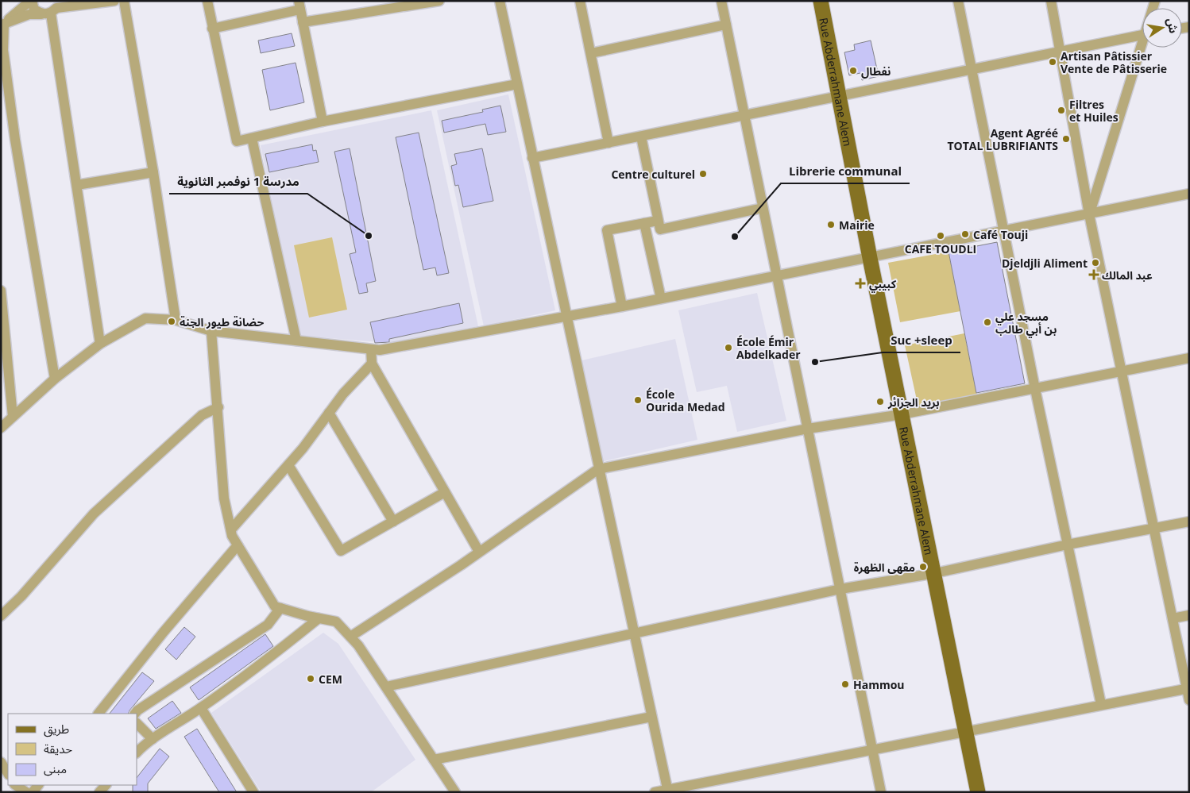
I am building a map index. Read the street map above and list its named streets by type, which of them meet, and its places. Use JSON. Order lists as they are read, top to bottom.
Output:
{
  "streets": {
    "main road": ["Rue Abderrahmane Alem"]
  },
  "places": {
    "other": [
      "Artisan Pâtissier Vente de Pâtisserie",
      "نفطال",
      "Filtres et Huiles",
      "Agent Agréé TOTAL LUBRIFIANTS",
      "Centre culturel",
      "Mairie",
      "Café Touji",
      "مدرسة 1 نوفمبر الثانوية",
      "CAFE TOUDLI",
      "Librerie communal",
      "Djeldjli Aliment",
      "حضانة طيور الجنة",
      "مسجد علي بن أبي طالب",
      "École Émir Abdelkader",
      "Suc +sleep",
      "École Ourida Medad",
      "بريد الجزائر",
      "مقهى الظهرة",
      "CEM",
      "Hammou"
    ],
    "health": ["عبد المالك", "كبيبي"]
  },
  "legend": ["طريق", "حديقة", "مبنى"],
  "north": "right"
}
